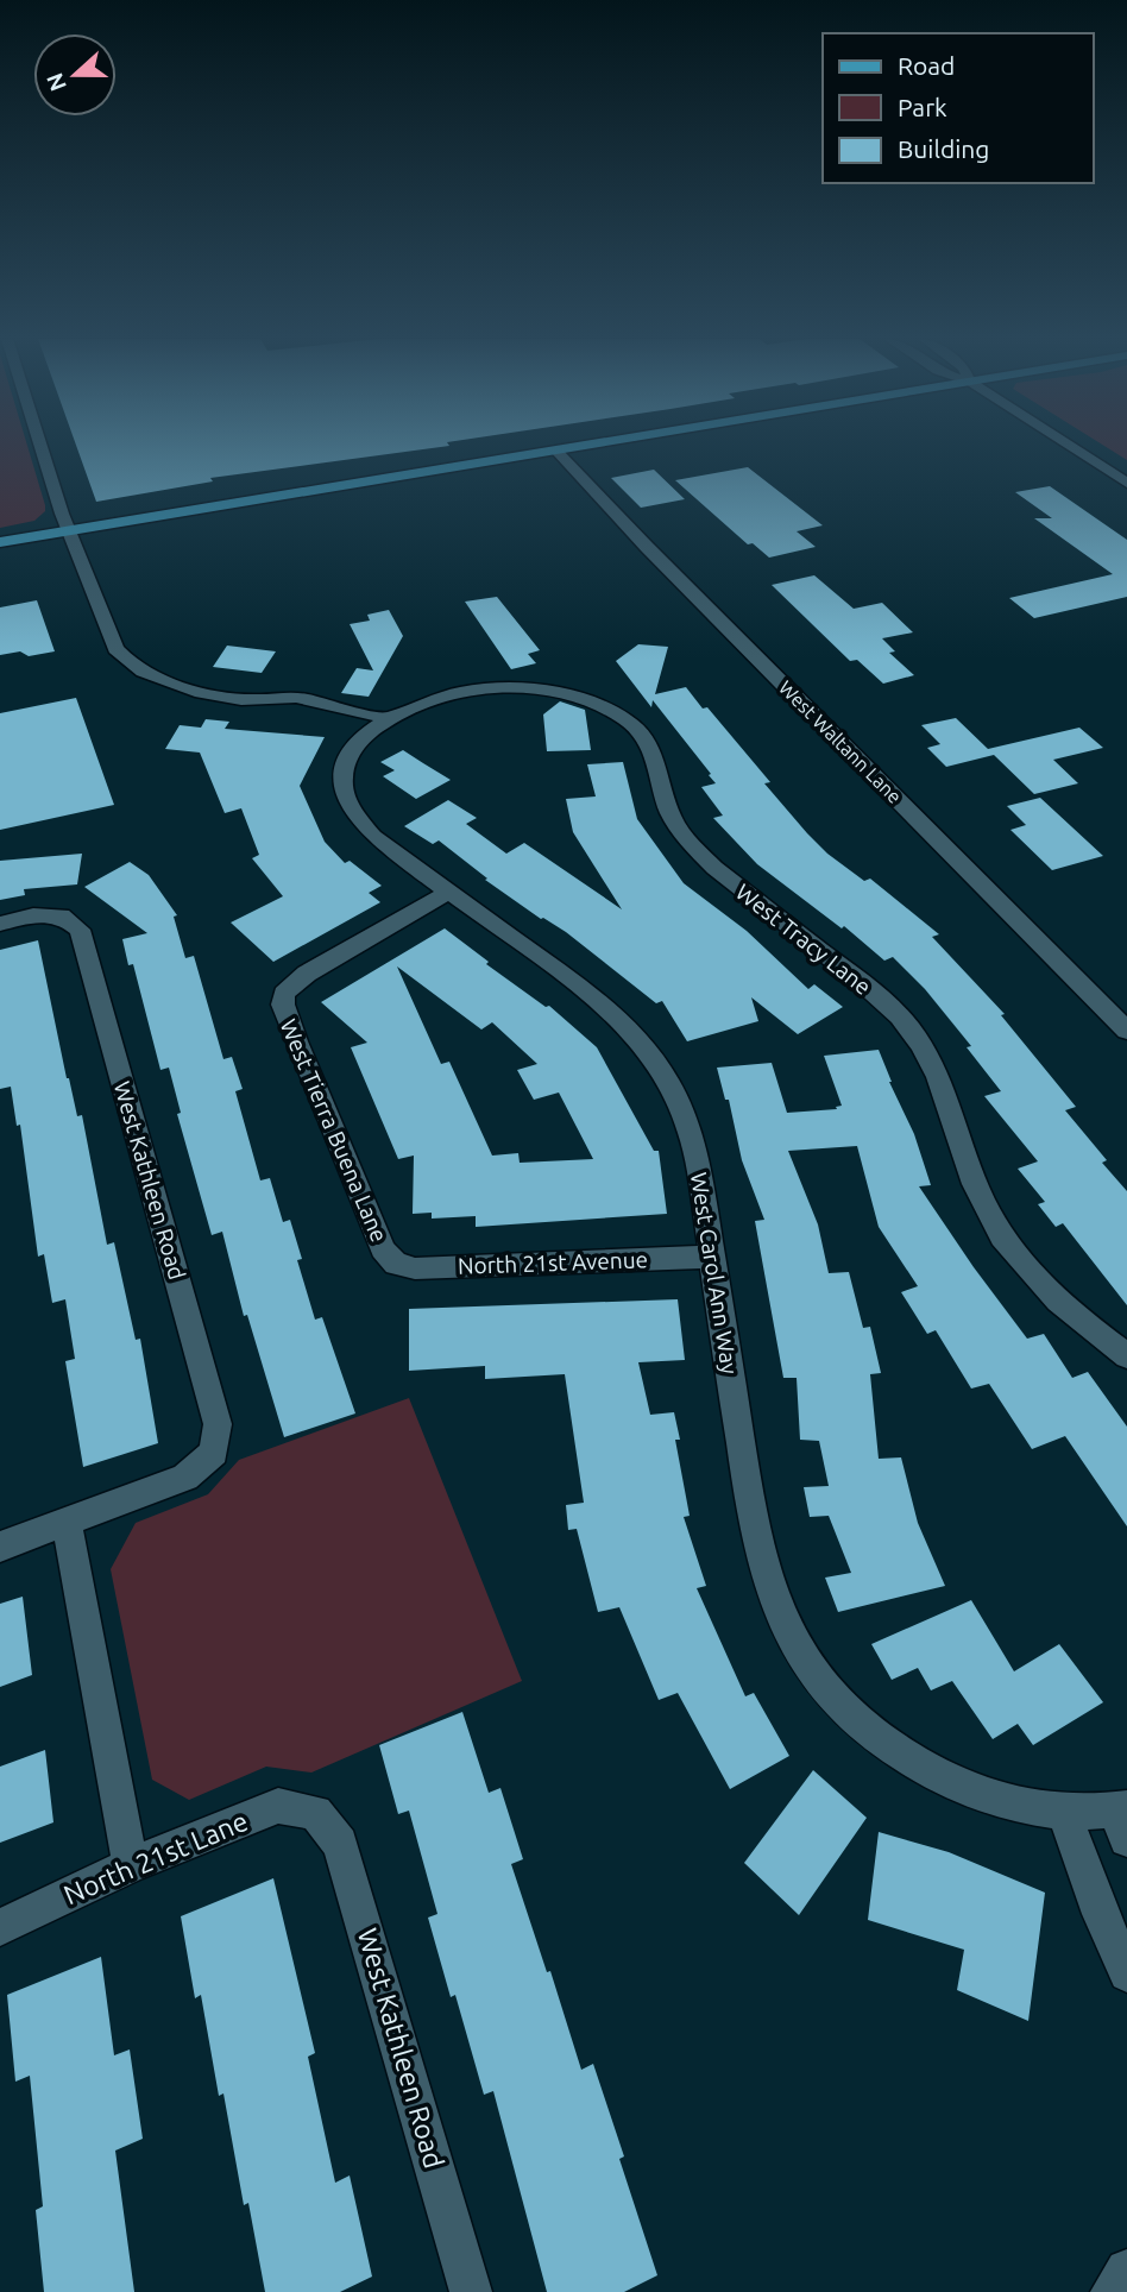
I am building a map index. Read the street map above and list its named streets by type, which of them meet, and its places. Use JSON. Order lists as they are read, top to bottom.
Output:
{
  "streets": {
    "street": [
      "West Waltann Lane",
      "West Tracy Lane",
      "West Tierra Buena Lane",
      "West Kathleen Road",
      "North 21st Avenue",
      "West Carol Ann Way",
      "North 21st Lane"
    ]
  },
  "crossings": [
    ["West Tracy Lane", "West Carol Ann Way"],
    ["West Tierra Buena Lane", "North 21st Avenue"],
    ["West Tierra Buena Lane", "West Carol Ann Way"],
    ["West Kathleen Road", "North 21st Lane"],
    ["North 21st Avenue", "West Carol Ann Way"]
  ],
  "legend": ["Road", "Park", "Building"],
  "north": "left"
}
